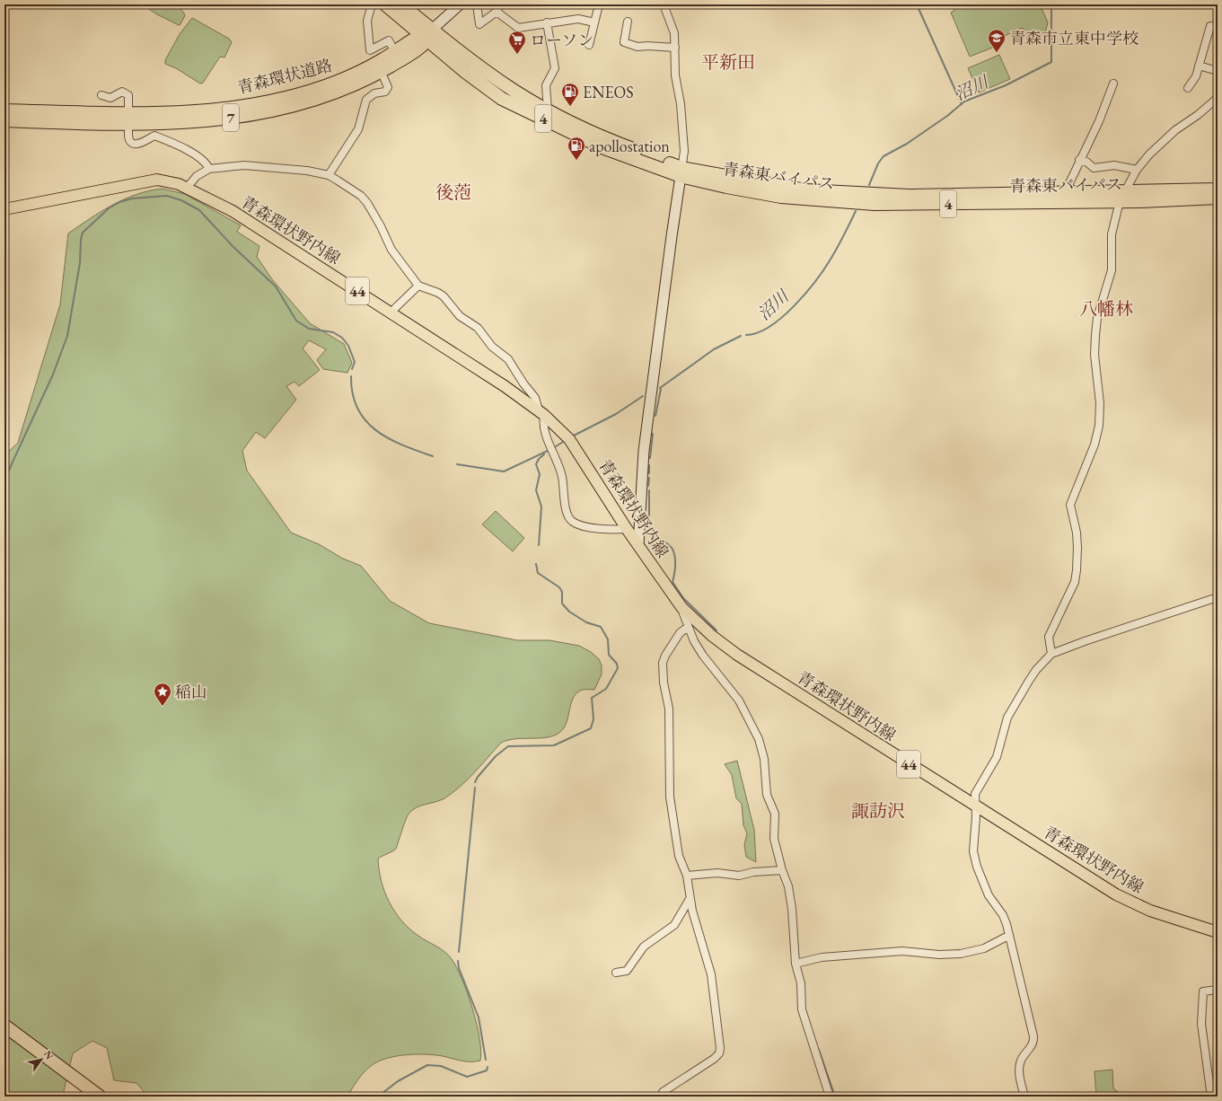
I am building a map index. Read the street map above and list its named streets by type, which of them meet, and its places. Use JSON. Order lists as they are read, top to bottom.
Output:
{
  "streets": {
    "highway": [
      "青森環状道路",
      "7",
      "4",
      "青森東バイパス"
    ],
    "main road": ["青森環状野内線", "44"]
  },
  "crossings": [
    ["青森環状道路", "青森東バイパス"]
  ],
  "districts": [
    "平新田",
    "後萢",
    "八幡林",
    "諏訪沢"
  ],
  "water": ["沼川"],
  "places": {
    "school or university": ["青森市立東中学校"],
    "supermarket": ["ローソン"],
    "fuel station": ["ENEOS", "apollostation"],
    "place": ["稲山"]
  },
  "north": "top right"
}
